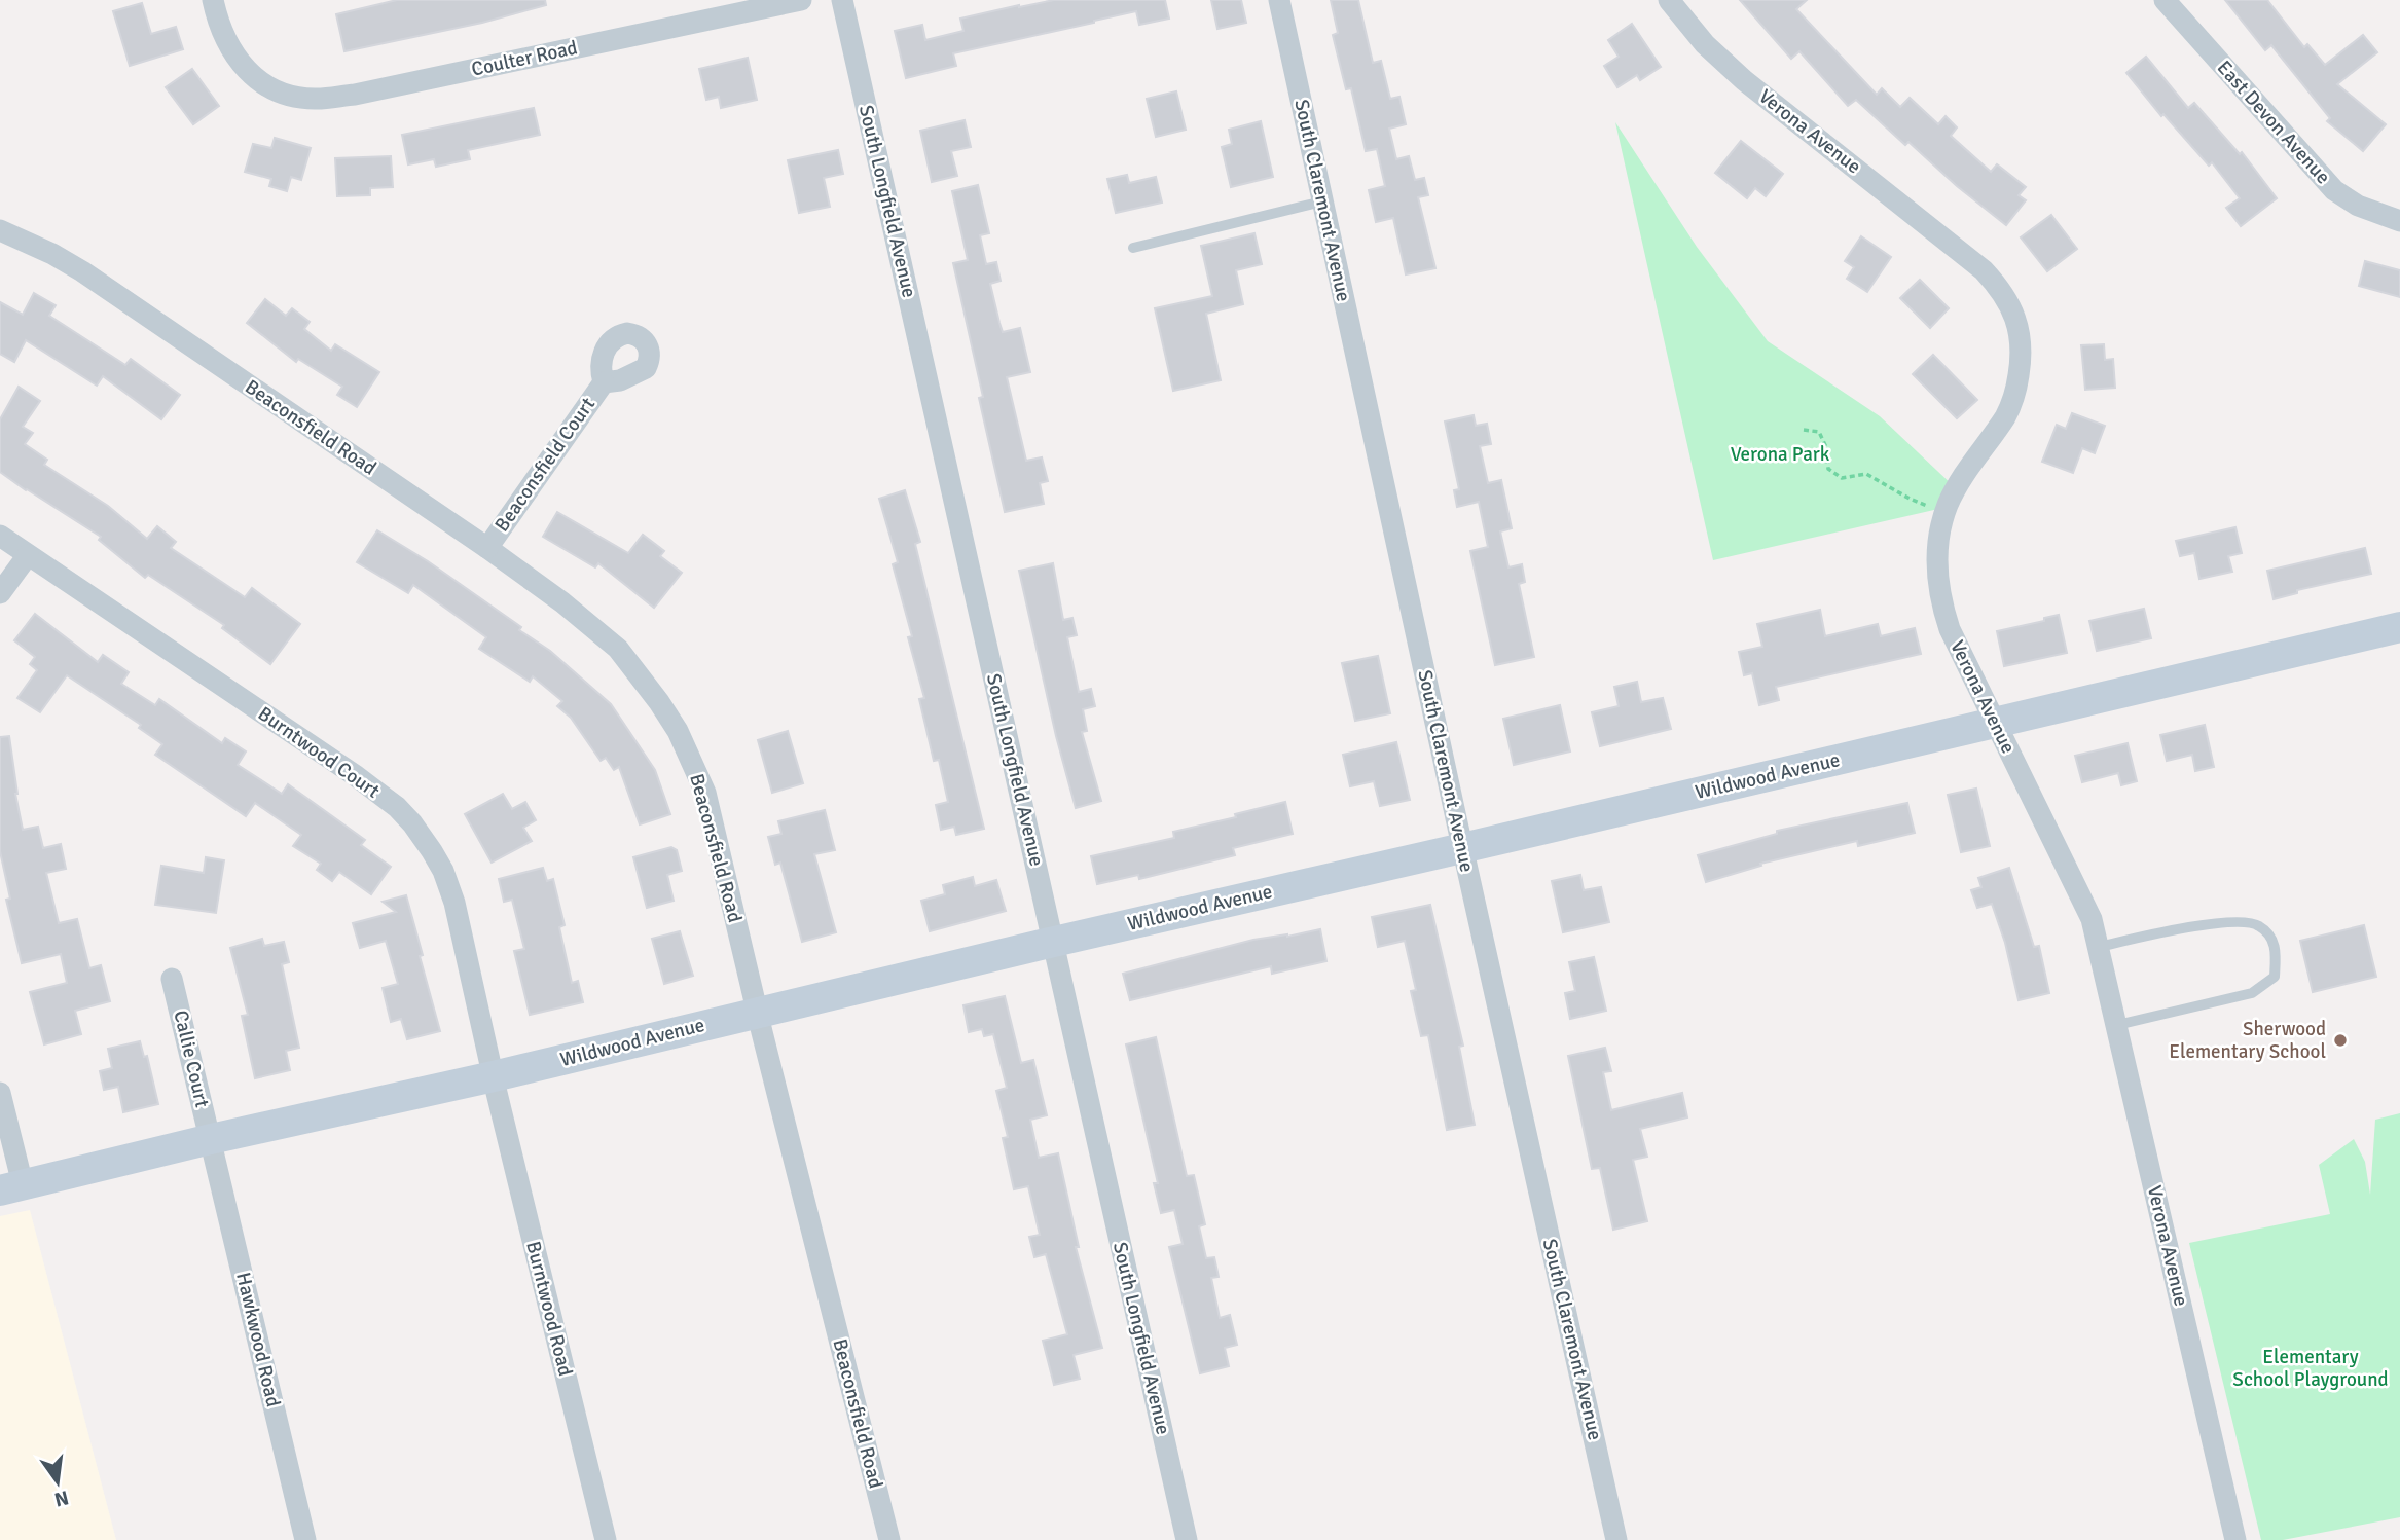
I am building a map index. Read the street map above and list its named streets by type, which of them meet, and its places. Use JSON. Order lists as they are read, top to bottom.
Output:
{
  "streets": {
    "street": [
      "Coulter Road",
      "East Devon Avenue",
      "Verona Avenue",
      "South Claremont Avenue",
      "South Longfield Avenue",
      "Beaconsfield Road",
      "Beaconsfield Court",
      "Burntwood Court",
      "Wildwood Avenue",
      "Callie Court",
      "Burntwood Road",
      "Hawkwood Road"
    ]
  },
  "crossings": [
    ["Verona Avenue", "Wildwood Avenue"],
    ["South Claremont Avenue", "Wildwood Avenue"],
    ["South Longfield Avenue", "Wildwood Avenue"],
    ["Beaconsfield Road", "Beaconsfield Court"],
    ["Beaconsfield Road", "Wildwood Avenue"],
    ["Burntwood Court", "Wildwood Avenue"],
    ["Burntwood Court", "Burntwood Road"],
    ["Wildwood Avenue", "Callie Court"],
    ["Wildwood Avenue", "Burntwood Road"],
    ["Wildwood Avenue", "Hawkwood Road"],
    ["Callie Court", "Hawkwood Road"]
  ],
  "parks": ["Verona Park", "Elementary School Playground"],
  "places": ["Sherwood Elementary School"],
  "north": "bottom"
}
